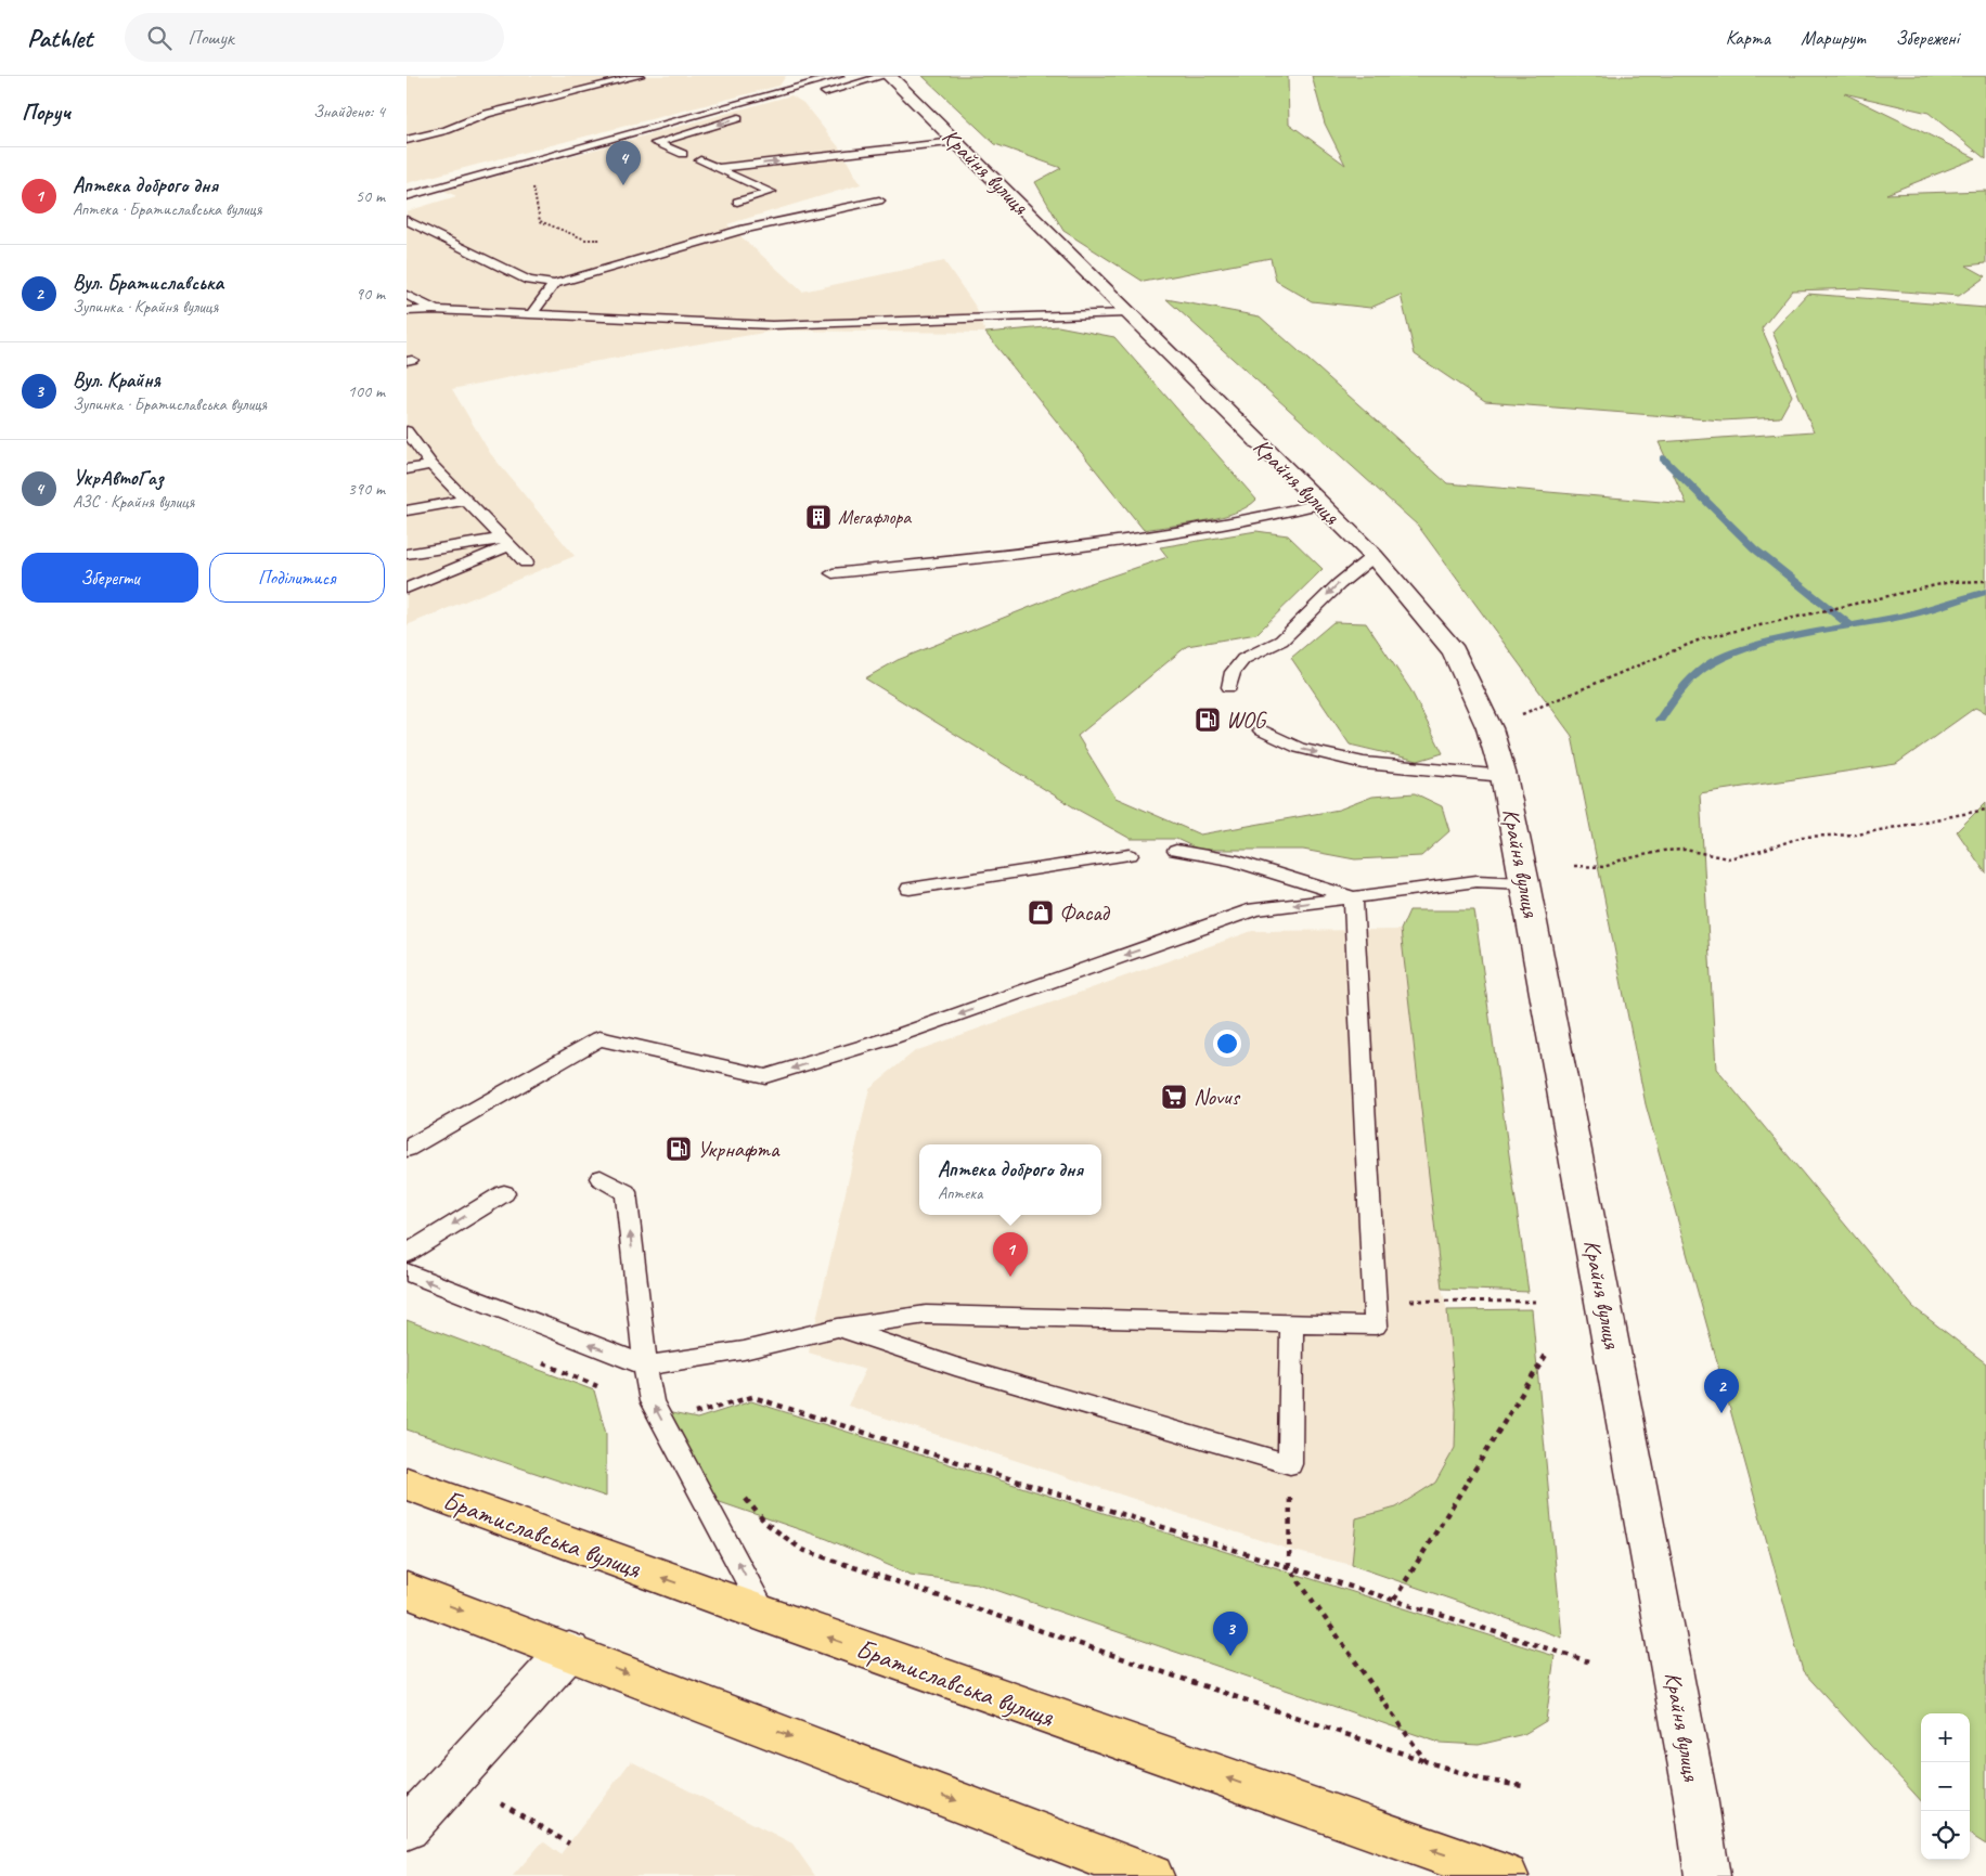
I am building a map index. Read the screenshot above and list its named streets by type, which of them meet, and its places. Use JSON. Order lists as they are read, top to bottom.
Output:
{
  "streets": {
    "main road": ["Братиславська вулиця"],
    "street": ["Крайня вулиця"]
  },
  "places": {
    "building": ["Мегафлора"],
    "fuel station": ["WOG", "Укрнафта"],
    "shop": ["Фасад"],
    "supermarket": ["Novus"]
  },
  "page": {
    "header": "Pathlet",
    "search": "Пошук",
    "nav": ["Карта", "Маршрут", "Збережені"],
    "heading": ["Поруч", "Знайдено: 4"],
    "pins": [
      "4",
      "1",
      "2",
      "3"
    ],
    "list": [
      {
        "mark": "1",
        "name": "Аптека доброго дня",
        "note": "Аптека · Братиславська вулиця",
        "value": "50 m"
      },
      {
        "mark": "2",
        "name": "Вул. Братиславська",
        "note": "Зупинка · Крайня вулиця",
        "value": "90 m"
      },
      {
        "mark": "3",
        "name": "Вул. Крайня",
        "note": "Зупинка · Братиславська вулиця",
        "value": "100 m"
      },
      {
        "mark": "4",
        "name": "УкрАвтоГаз",
        "note": "АЗС · Крайня вулиця",
        "value": "390 m"
      }
    ],
    "buttons": ["Зберегти", "Поділитися"],
    "popup": ["Аптека доброго дня", "Аптека"],
    "map_buttons": ["+", "−"]
  }
}
